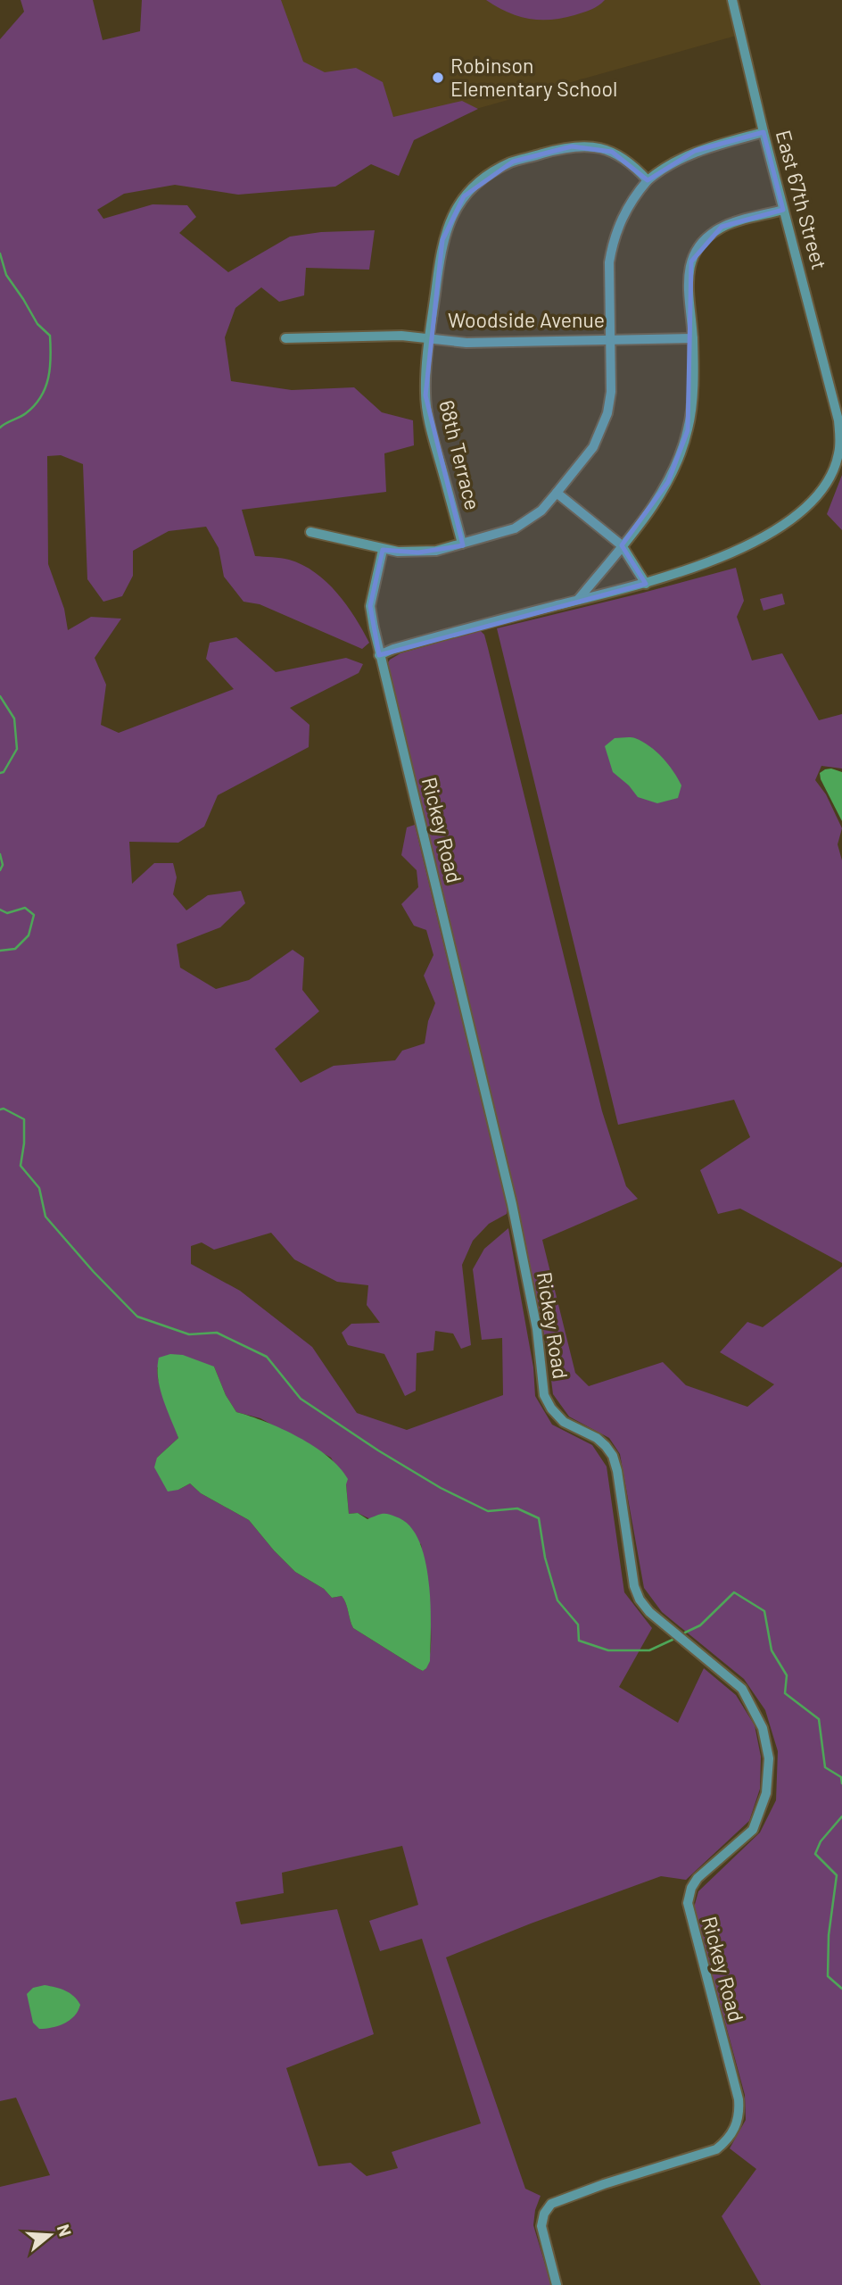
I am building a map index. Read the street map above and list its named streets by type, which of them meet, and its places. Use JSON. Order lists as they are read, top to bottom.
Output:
{
  "streets": {
    "street": [
      "East 67th Street",
      "Woodside Avenue",
      "68th Terrace",
      "Rickey Road"
    ]
  },
  "crossings": [
    ["Woodside Avenue", "68th Terrace"]
  ],
  "places": ["Robinson Elementary School"],
  "north": "right"
}
